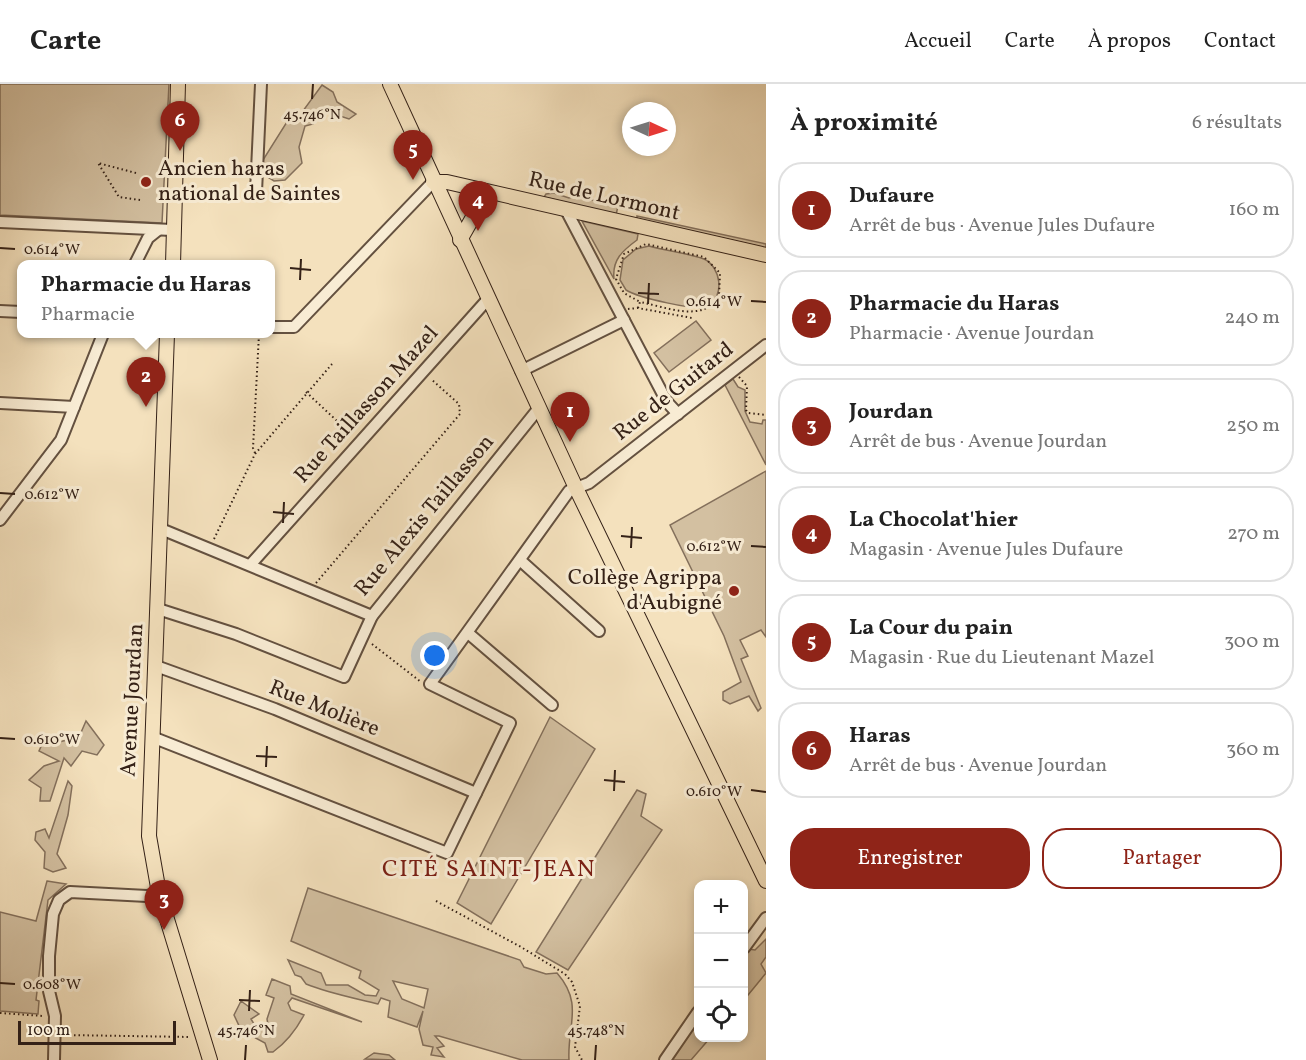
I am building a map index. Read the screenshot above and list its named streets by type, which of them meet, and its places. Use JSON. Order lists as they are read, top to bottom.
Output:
{
  "streets": {
    "main road": ["Rue de Lormont", "Avenue Jourdan"],
    "street": [
      "Rue de Guitard",
      "Rue Taillasson Mazel",
      "Rue Alexis Taillasson",
      "Rue Molière"
    ]
  },
  "crossings": [
    ["Rue Taillasson Mazel", "Rue Alexis Taillasson"],
    ["Rue Alexis Taillasson", "Avenue Jourdan"],
    ["Avenue Jourdan", "Rue Molière"]
  ],
  "districts": ["CITÉ SAINT-JEAN"],
  "places": ["Ancien haras national de Saintes", "Collège Agrippa d'Aubigné"],
  "scale_bar": "100 m",
  "north": "right",
  "page": {
    "header": "Carte",
    "nav": [
      "Accueil",
      "Carte",
      "À propos",
      "Contact"
    ],
    "heading": ["À proximité", "6 résultats"],
    "pins": [
      "6",
      "5",
      "4",
      "2",
      "1",
      "3"
    ],
    "list": [
      {
        "mark": "1",
        "name": "Dufaure",
        "note": "Arrêt de bus · Avenue Jules Dufaure",
        "value": "160 m"
      },
      {
        "mark": "2",
        "name": "Pharmacie du Haras",
        "note": "Pharmacie · Avenue Jourdan",
        "value": "240 m"
      },
      {
        "mark": "3",
        "name": "Jourdan",
        "note": "Arrêt de bus · Avenue Jourdan",
        "value": "250 m"
      },
      {
        "mark": "4",
        "name": "La Chocolat'hier",
        "note": "Magasin · Avenue Jules Dufaure",
        "value": "270 m"
      },
      {
        "mark": "5",
        "name": "La Cour du pain",
        "note": "Magasin · Rue du Lieutenant Mazel",
        "value": "300 m"
      },
      {
        "mark": "6",
        "name": "Haras",
        "note": "Arrêt de bus · Avenue Jourdan",
        "value": "360 m"
      }
    ],
    "popup": ["Pharmacie du Haras", "Pharmacie"],
    "buttons": ["Enregistrer", "Partager"],
    "map_buttons": ["+", "−"],
    "scale": "100 m"
  },
  "coordinates": [
    "45.746°N",
    "0.614°W",
    "0.612°W",
    "0.610°W",
    "0.608°W",
    "45.748°N"
  ]
}
